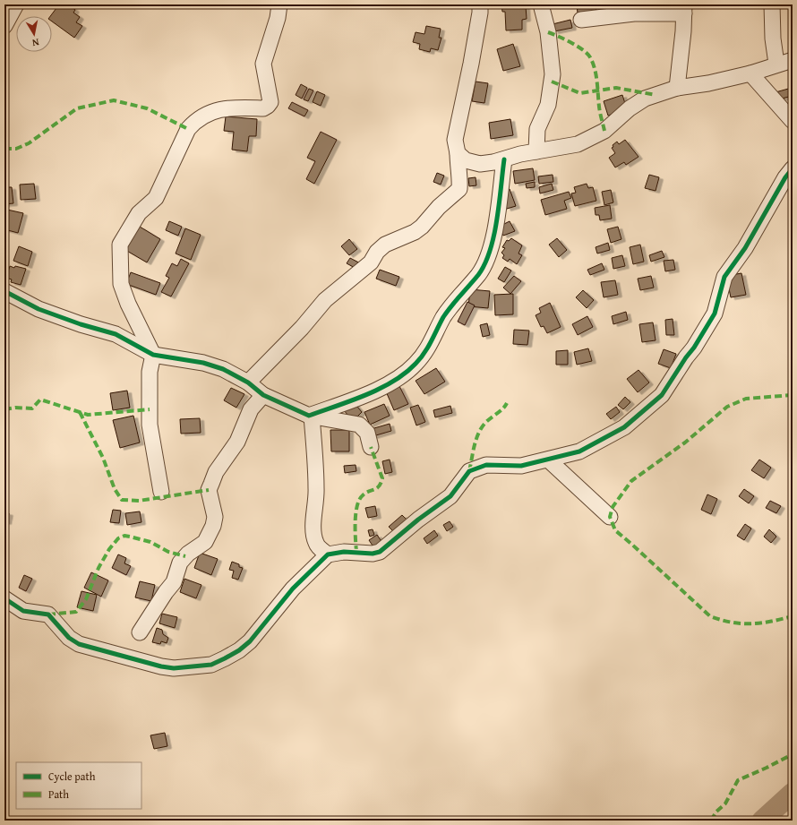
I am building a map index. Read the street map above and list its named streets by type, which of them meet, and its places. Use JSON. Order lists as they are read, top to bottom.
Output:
{
  "legend": ["Cycle path", "Path"],
  "north": "bottom"
}
